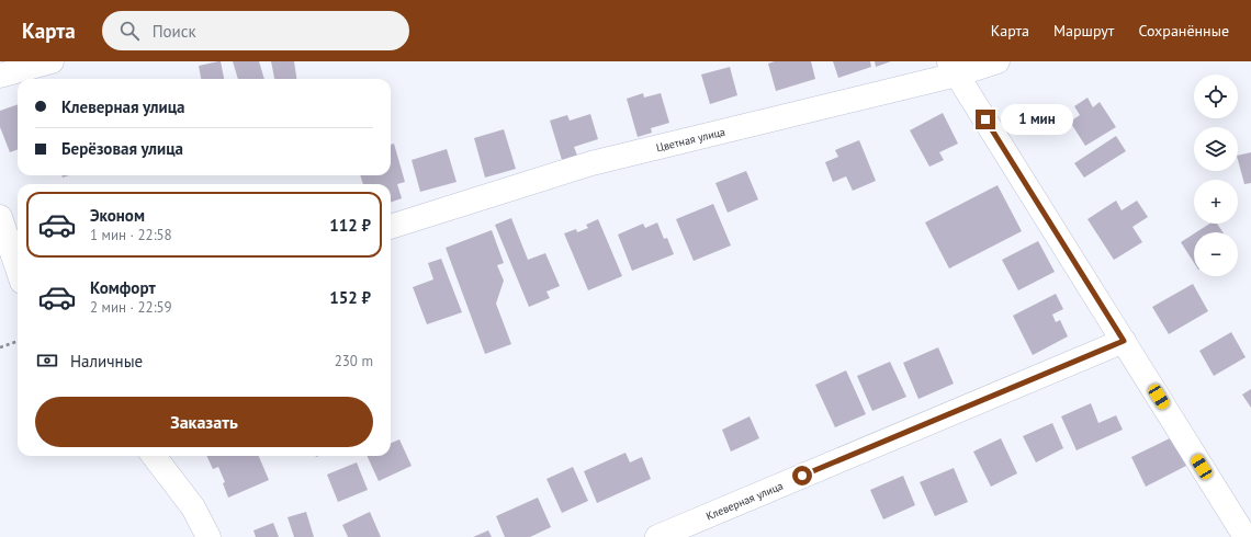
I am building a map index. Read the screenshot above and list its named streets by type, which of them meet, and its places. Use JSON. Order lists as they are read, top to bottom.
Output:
{
  "streets": {
    "street": ["Цветная улица", "Клеверная улица"]
  },
  "page": {
    "header": "Карта",
    "search": "Поиск",
    "nav": ["Карта", "Маршрут", "Сохранённые"],
    "map_buttons": ["+", "−"],
    "banner": ["Клеверная улица", "Берёзовая улица"],
    "bubble": "1 мин",
    "list": [
      {
        "name": "Эконом",
        "note": "1 мин · 22:58",
        "value": "112 ₽"
      },
      {
        "name": "Комфорт",
        "note": "2 мин · 22:59",
        "value": "152 ₽"
      }
    ],
    "pay": ["Наличные", "230 m"],
    "buttons": "Заказать"
  }
}
